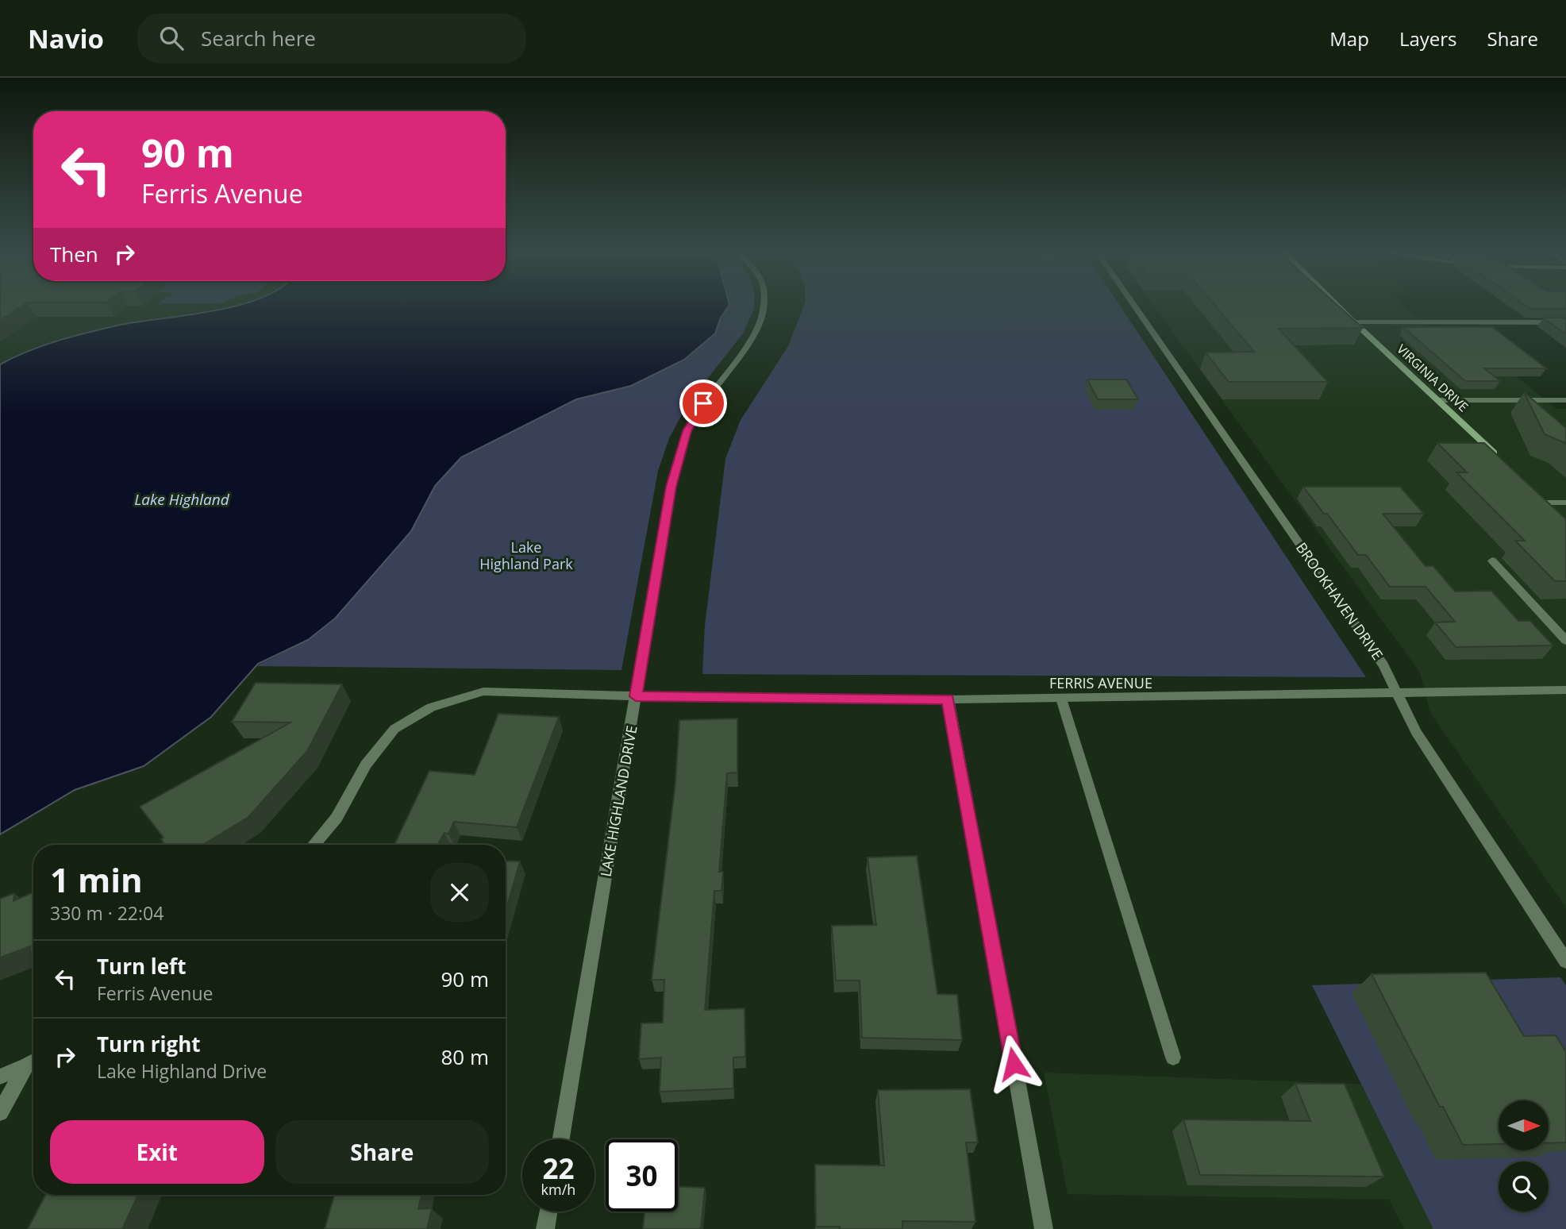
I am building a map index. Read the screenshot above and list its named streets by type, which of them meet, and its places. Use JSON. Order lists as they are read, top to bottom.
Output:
{
  "streets": {
    "street": [
      "VIRGINIA DRIVE",
      "BROOKHAVEN DRIVE",
      "FERRIS AVENUE",
      "LAKE HIGHLAND DRIVE"
    ]
  },
  "crossings": [
    ["BROOKHAVEN DRIVE", "FERRIS AVENUE"],
    ["FERRIS AVENUE", "LAKE HIGHLAND DRIVE"]
  ],
  "water": ["Lake Highland"],
  "parks": ["Lake Highland Park"],
  "north": "right",
  "page": {
    "header": "Navio",
    "search": "Search here",
    "nav": ["Map", "Layers", "Share"],
    "turn": ["90 m", "Ferris Avenue"],
    "then": "Then",
    "heading": ["1 min", "330 m · 22:04"],
    "list": [
      {
        "name": "Turn left",
        "note": "Ferris Avenue",
        "value": "90 m"
      },
      {
        "name": "Turn right",
        "note": "Lake Highland Drive",
        "value": "80 m"
      }
    ],
    "buttons": ["Exit", "Share"],
    "speed": "22 km/h",
    "limit": "30"
  }
}
